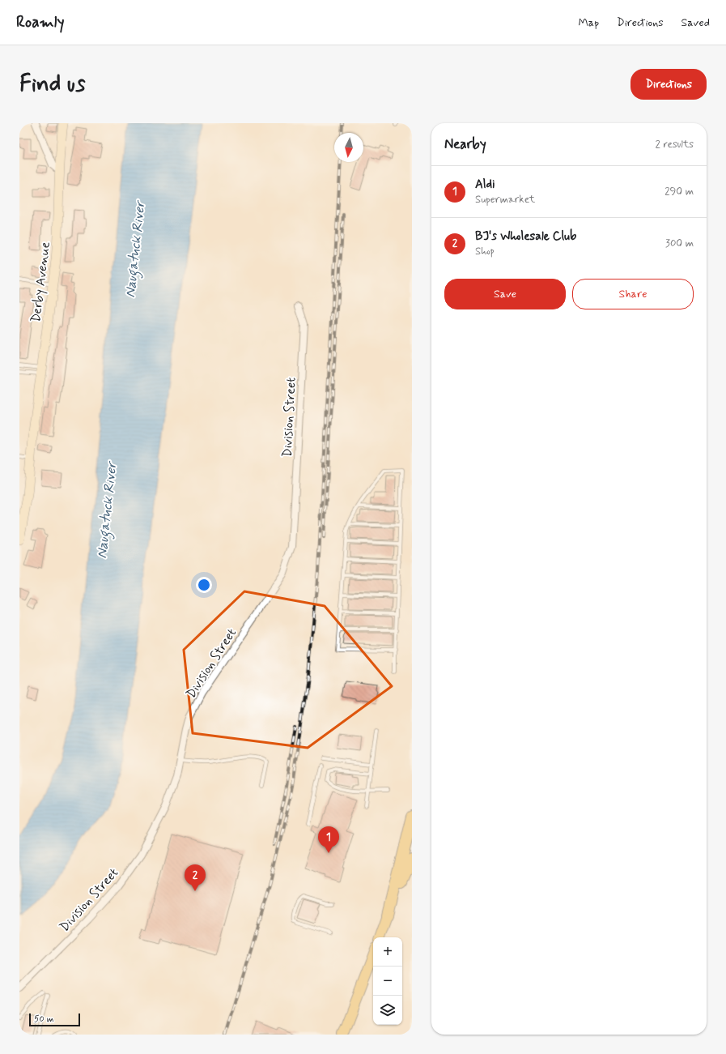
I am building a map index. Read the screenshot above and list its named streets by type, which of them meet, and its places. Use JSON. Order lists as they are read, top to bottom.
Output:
{
  "streets": {
    "main road": ["Derby Avenue"],
    "street": ["Division Street"]
  },
  "water": ["Naugatuck River"],
  "scale_bar": "50 m",
  "north": "bottom",
  "page": {
    "header": "Roamly",
    "nav": ["Map", "Directions", "Saved"],
    "buttons": [
      "Directions",
      ["Save", "Share"]
    ],
    "title": "Find us",
    "heading": ["Nearby", "2 results"],
    "list": [
      {
        "mark": "1",
        "name": "Aldi",
        "note": "Supermarket",
        "value": "290 m"
      },
      {
        "mark": "2",
        "name": "BJ's Wholesale Club",
        "note": "Shop",
        "value": "300 m"
      }
    ],
    "pins": ["1", "2"],
    "map_buttons": ["+", "−"],
    "scale": "50 m"
  }
}
